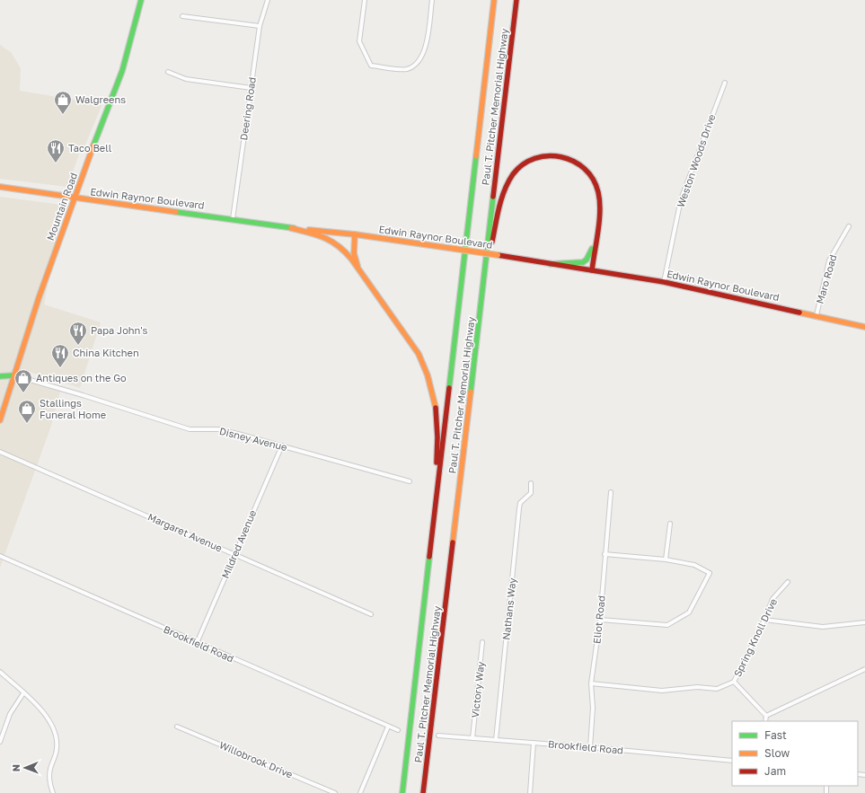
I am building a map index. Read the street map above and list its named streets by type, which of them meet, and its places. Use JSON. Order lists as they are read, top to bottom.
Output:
{
  "streets": {
    "main road": ["Paul T. Pitcher Memorial Highway", "Edwin Raynor Boulevard", "Mountain Road"],
    "street": [
      "Deering Road",
      "Weston Woods Drive",
      "Maro Road",
      "Disney Avenue",
      "Margaret Avenue",
      "Mildred Avenue",
      "Nathans Way",
      "Eliot Road",
      "Spring Knoll Drive",
      "Brookfield Road",
      "Victory Way",
      "Willobrook Drive"
    ]
  },
  "crossings": [
    ["Deering Road", "Edwin Raynor Boulevard"],
    ["Weston Woods Drive", "Edwin Raynor Boulevard"],
    ["Edwin Raynor Boulevard", "Mountain Road"],
    ["Edwin Raynor Boulevard", "Maro Road"],
    ["Mountain Road", "Disney Avenue"],
    ["Disney Avenue", "Mildred Avenue"],
    ["Margaret Avenue", "Mildred Avenue"],
    ["Mildred Avenue", "Brookfield Road"],
    ["Nathans Way", "Brookfield Road"],
    ["Eliot Road", "Spring Knoll Drive"],
    ["Eliot Road", "Brookfield Road"],
    ["Brookfield Road", "Victory Way"]
  ],
  "places": {
    "shop": ["Walgreens", "Antiques on the Go", "Stallings Funeral Home"],
    "restaurant": ["Taco Bell", "Papa John's", "China Kitchen"]
  },
  "legend": ["Fast", "Slow", "Jam"],
  "north": "left"
}
